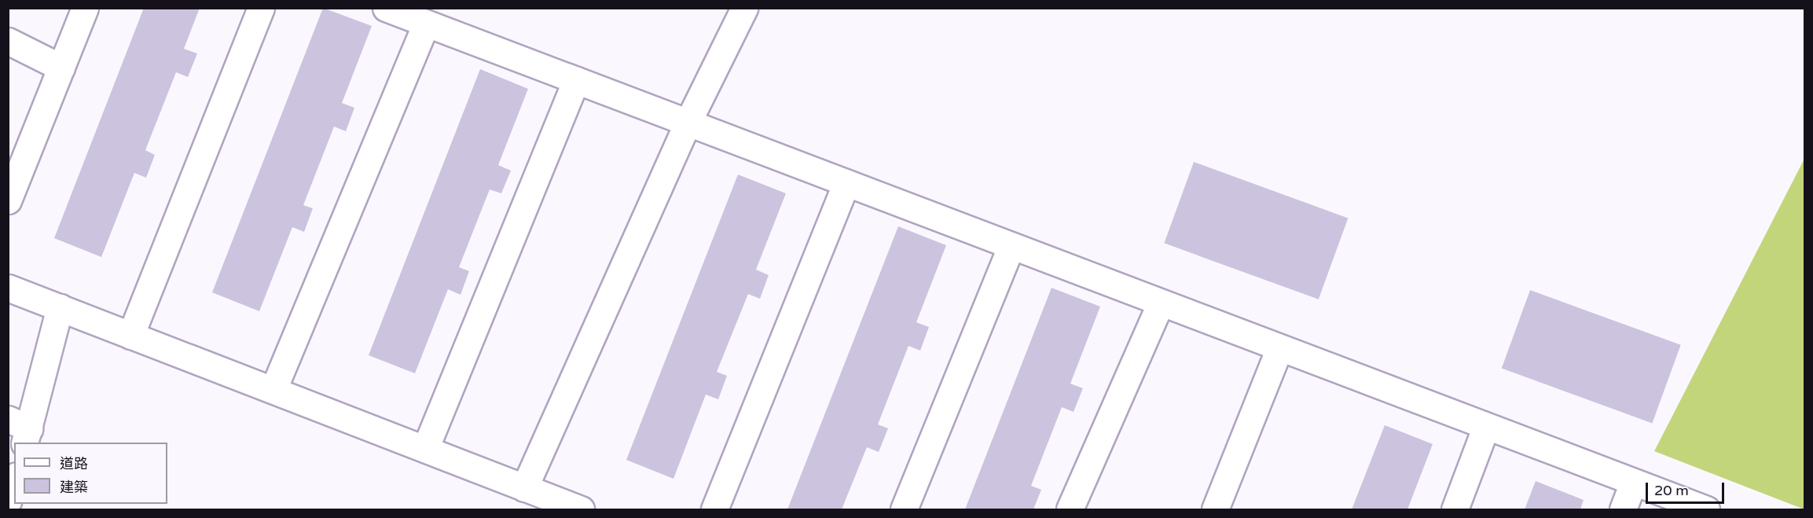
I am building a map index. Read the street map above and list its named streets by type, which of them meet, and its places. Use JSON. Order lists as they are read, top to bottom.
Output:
{
  "legend": ["道路", "建築"],
  "scale_bar": "20 m"
}
